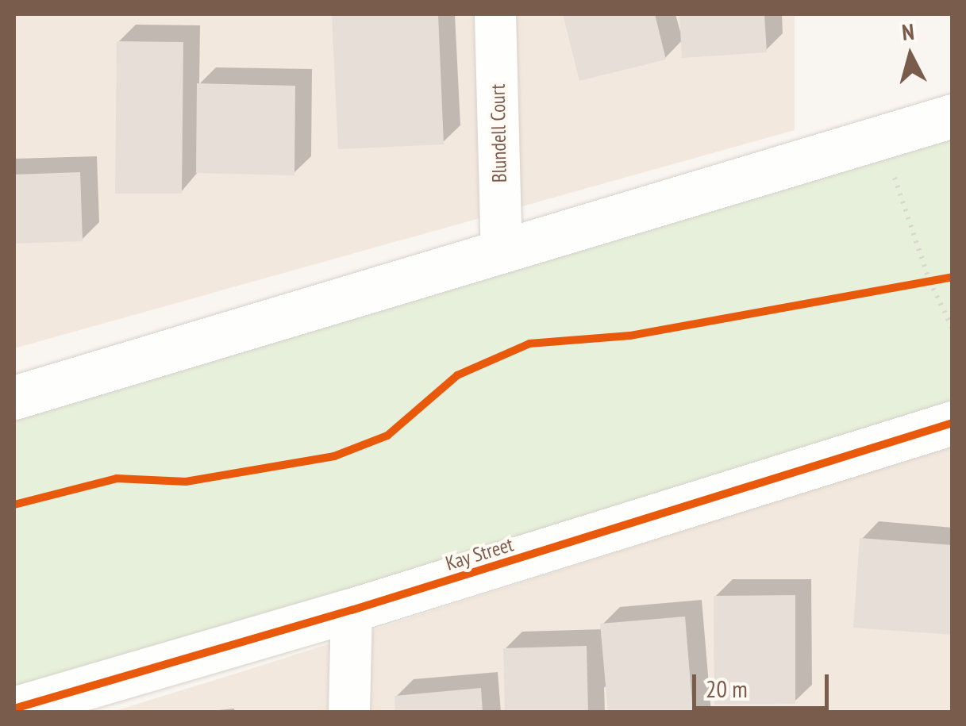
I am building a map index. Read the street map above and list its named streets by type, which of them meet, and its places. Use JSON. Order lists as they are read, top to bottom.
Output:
{
  "streets": {
    "street": ["Blundell Court", "Kay Street"]
  },
  "scale_bar": "20 m",
  "north": "top"
}
